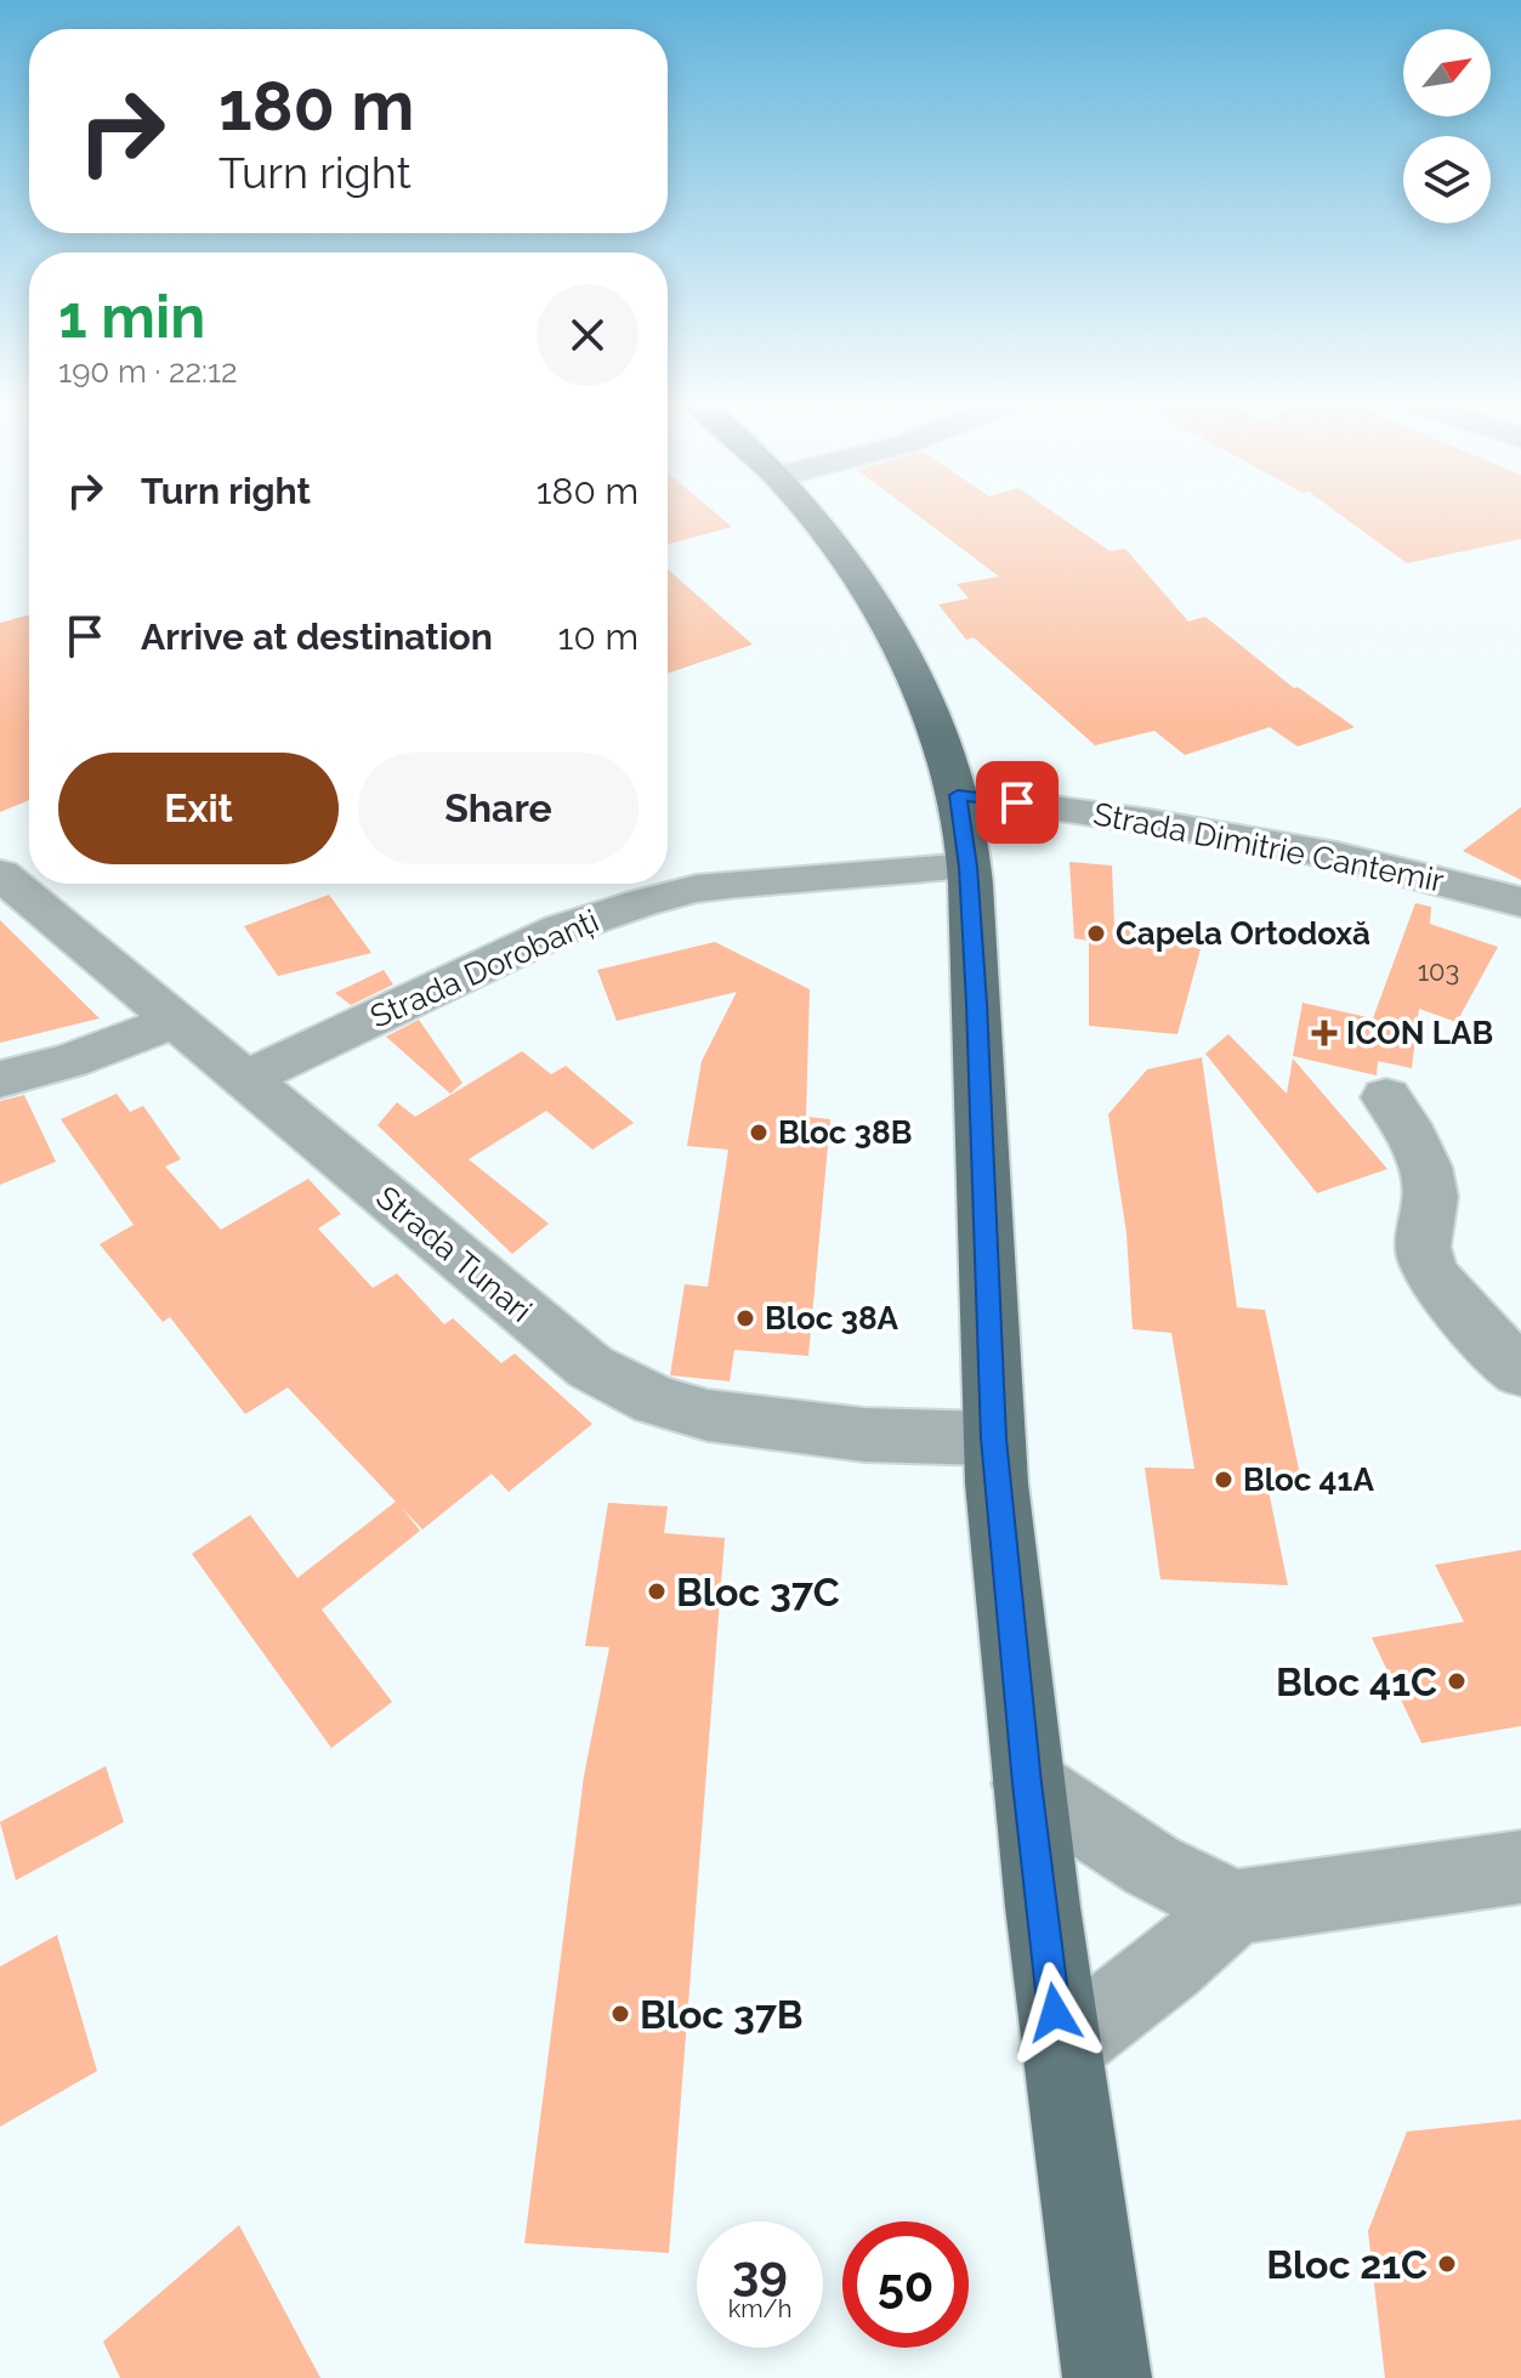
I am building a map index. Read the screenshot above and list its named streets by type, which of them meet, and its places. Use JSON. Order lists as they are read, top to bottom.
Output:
{
  "streets": {
    "street": ["Strada Dimitrie Cantemir", "Strada Dorobanți", "Strada Tunari"]
  },
  "crossings": [
    ["Strada Dorobanți", "Strada Tunari"]
  ],
  "places": {
    "other": [
      "Capela Ortodoxă",
      "Bloc 38B",
      "Bloc 38A",
      "Bloc 41A",
      "Bloc 37C",
      "Bloc 41C",
      "Bloc 37B",
      "Bloc 21C"
    ],
    "health": ["ICON LAB"]
  },
  "house_numbers": ["103"],
  "north": "top right",
  "page": {
    "turn": ["180 m", "Turn right"],
    "heading": ["1 min", "190 m · 22:12"],
    "list": [
      {
        "name": "Turn right",
        "value": "180 m"
      },
      {
        "name": "Arrive at destination",
        "value": "10 m"
      }
    ],
    "buttons": ["Exit", "Share"],
    "speed": "39 km/h",
    "limit": "50"
  }
}
